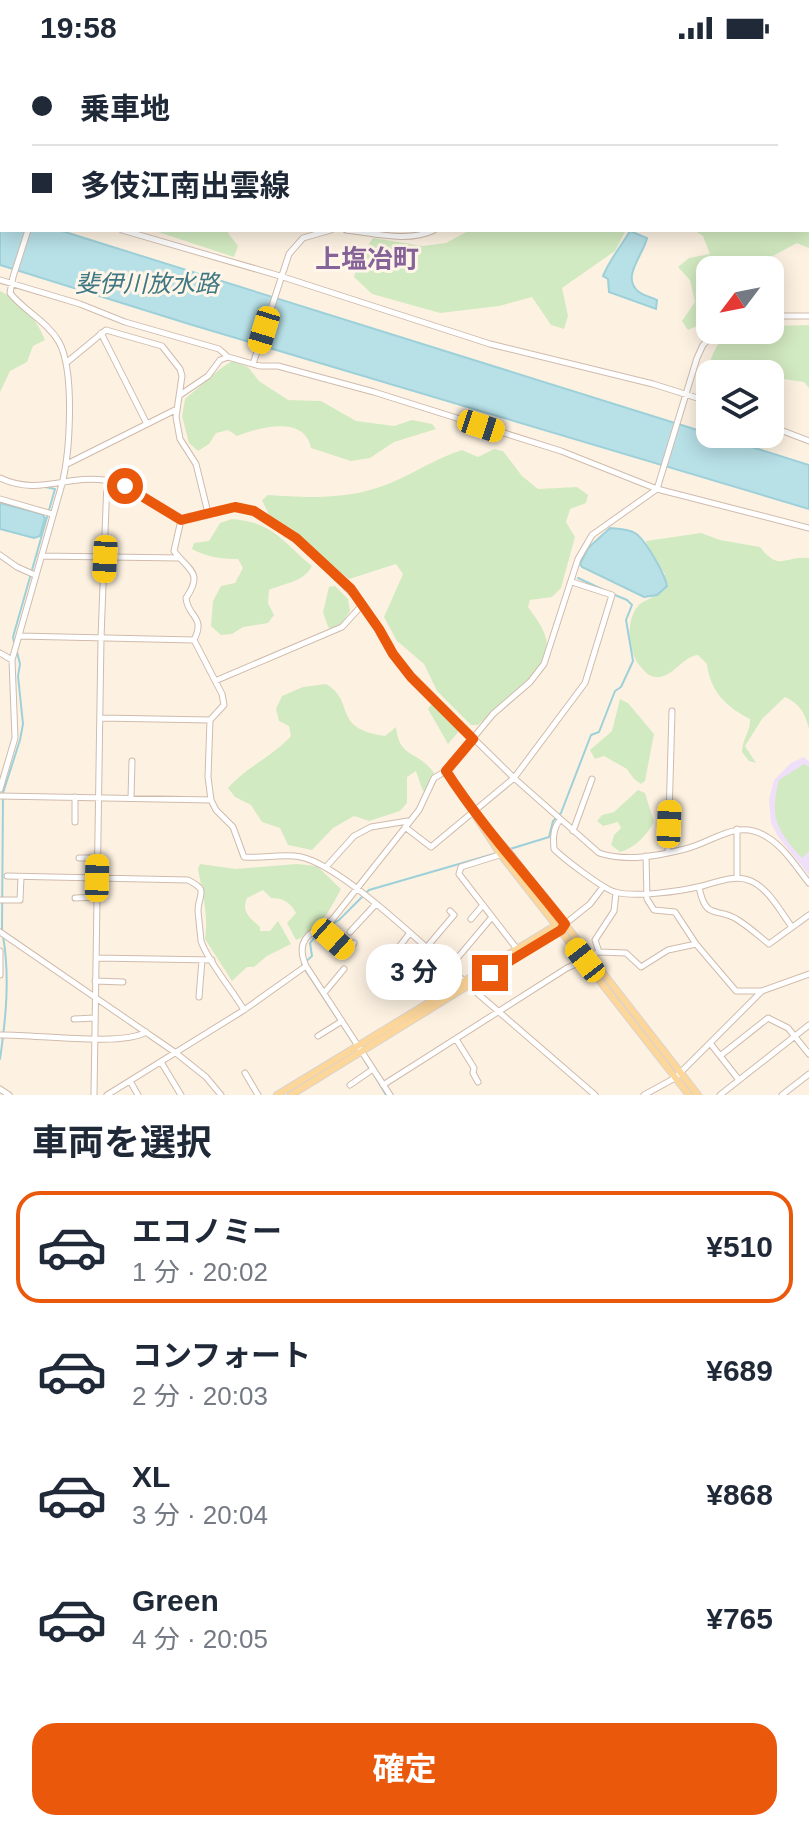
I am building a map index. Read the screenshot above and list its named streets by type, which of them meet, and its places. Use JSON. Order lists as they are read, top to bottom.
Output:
{
  "districts": ["上塩冶町"],
  "water": ["斐伊川放水路"],
  "north": "bottom left",
  "page": {
    "status": "19:58",
    "banner": ["乗車地", "多伎江南出雲線"],
    "bubble": "3 分",
    "heading": "車両を選択",
    "list": [
      {
        "name": "エコノミー",
        "note": "1 分 · 20:02",
        "value": "¥510"
      },
      {
        "name": "コンフォート",
        "note": "2 分 · 20:03",
        "value": "¥689"
      },
      {
        "name": "XL",
        "note": "3 分 · 20:04",
        "value": "¥868"
      },
      {
        "name": "Green",
        "note": "4 分 · 20:05",
        "value": "¥765"
      }
    ],
    "buttons": "確定"
  }
}
